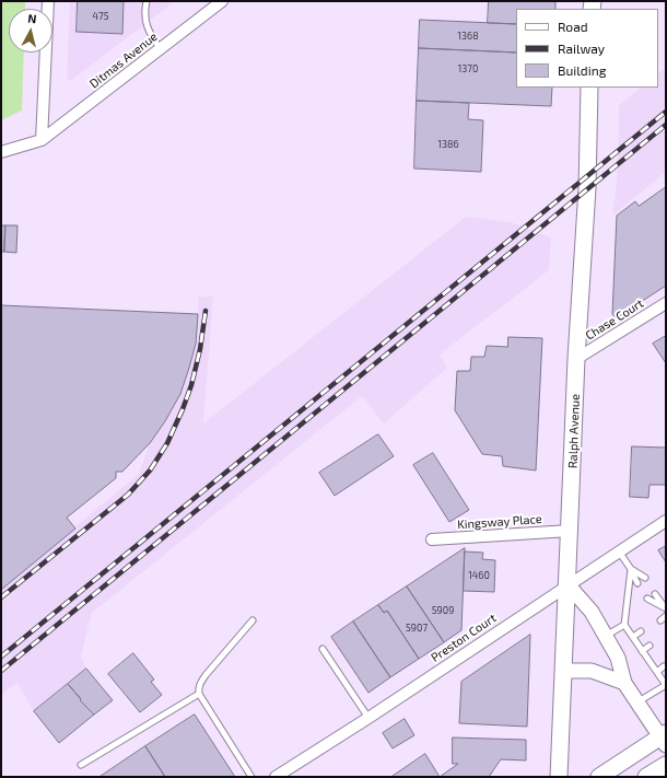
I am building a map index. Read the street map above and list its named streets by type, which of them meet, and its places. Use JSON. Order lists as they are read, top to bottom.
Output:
{
  "streets": {
    "main road": ["Ralph Avenue"],
    "street": [
      "Ditmas Avenue",
      "Chase Court",
      "Kingsway Place",
      "Preston Court"
    ]
  },
  "crossings": [
    ["Chase Court", "Ralph Avenue"],
    ["Ralph Avenue", "Kingsway Place"],
    ["Ralph Avenue", "Preston Court"]
  ],
  "house_numbers": [
    "475",
    "1368",
    "1370",
    "1386",
    "1460",
    "5909",
    "5907"
  ],
  "legend": ["Road", "Railway", "Building"],
  "north": "top"
}
